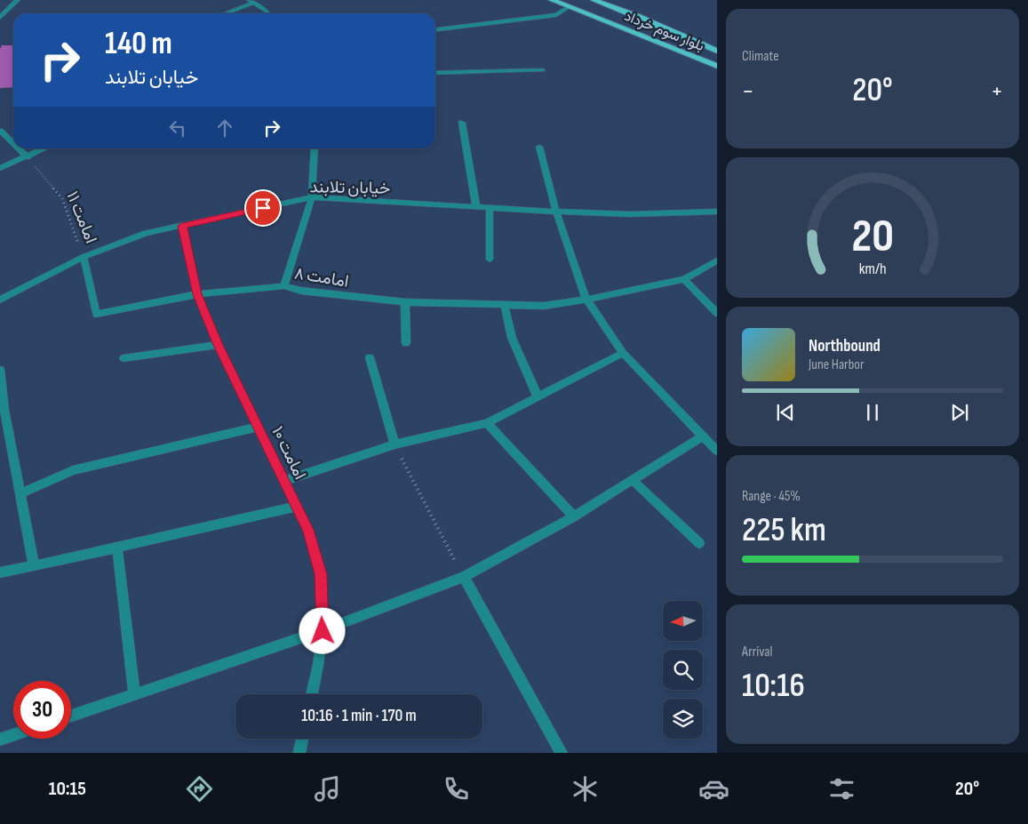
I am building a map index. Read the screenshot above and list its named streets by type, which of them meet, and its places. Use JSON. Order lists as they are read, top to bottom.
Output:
{
  "streets": {
    "main road": ["بلوار سوم خرداد"],
    "street": ["خیابان تلابند", "امامت ۸", "امامت ۱۰"],
    "path": ["امامت ۱۱"]
  },
  "crossings": [
    ["خیابان تلابند", "امامت ۱۱"],
    ["خیابان تلابند", "امامت ۸"],
    ["خیابان تلابند", "امامت ۱۰"]
  ],
  "north": "left",
  "page": {
    "tile": [
      "Climate",
      ["Range · 45%", "225 km"],
      ["Arrival", "10:16"]
    ],
    "turn": ["140 m", "خیابان تلابند"],
    "heat": ["−", "20°", "+"],
    "song": ["Northbound", "June Harbor"],
    "limit": "30",
    "trip": "10:16 · 1 min · 170 m",
    "tabs": ["10:15", "20°"],
    "gauge": ["20", "km/h"]
  }
}
